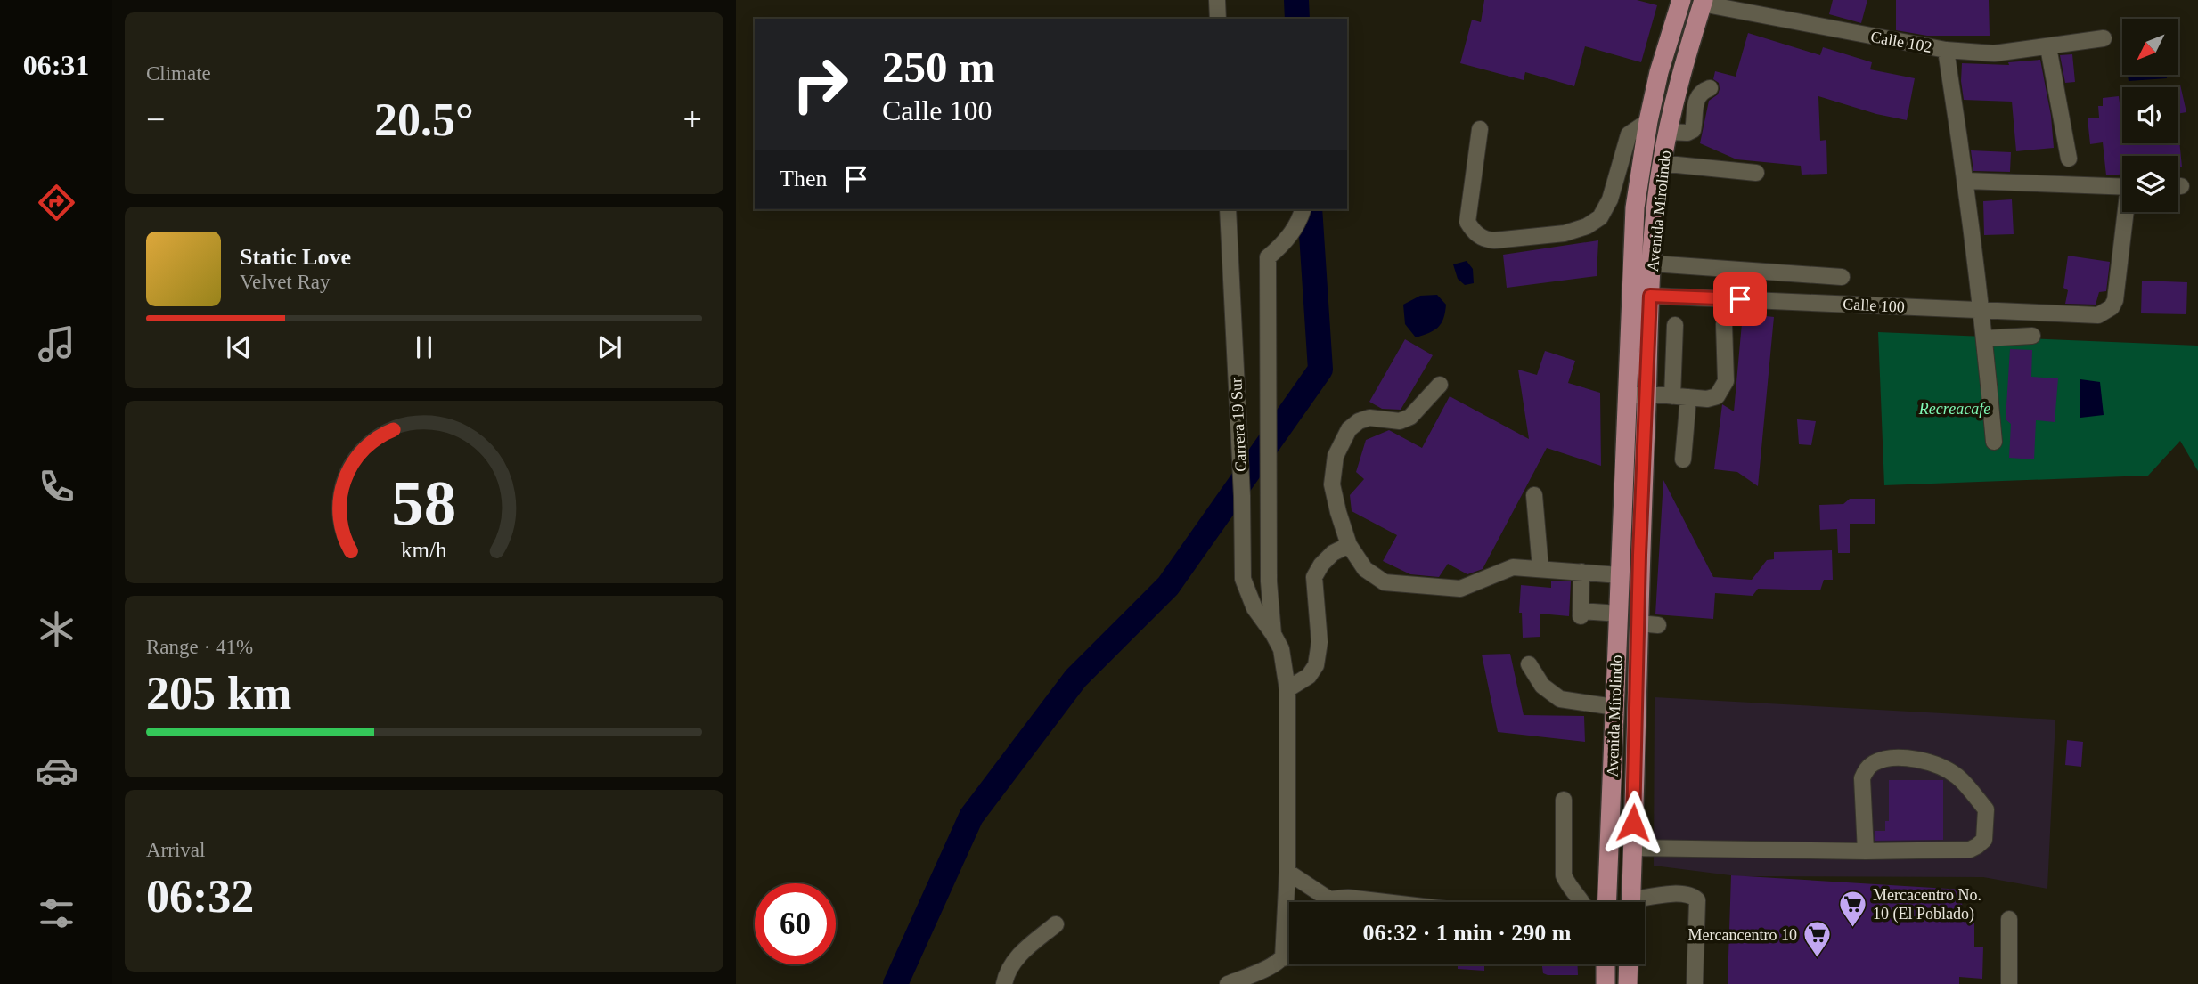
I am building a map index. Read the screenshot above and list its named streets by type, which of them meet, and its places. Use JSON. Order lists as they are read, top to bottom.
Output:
{
  "streets": {
    "main road": ["Avenida Mirolindo"],
    "street": ["Calle 102", "Calle 100", "Carrera 19 Sur"]
  },
  "crossings": [
    ["Calle 102", "Avenida Mirolindo"],
    ["Avenida Mirolindo", "Calle 100"]
  ],
  "parks": ["Recreacafe"],
  "places": {
    "supermarket": ["Mercacentro No. 10 (El Poblado)", "Mercancentro 10"]
  },
  "north": "bottom left",
  "page": {
    "tabs": "06:31",
    "tile": [
      "Climate",
      ["Range · 41%", "205 km"],
      ["Arrival", "06:32"]
    ],
    "turn": ["250 m", "Calle 100"],
    "heat": ["−", "20.5°", "+"],
    "then": "Then",
    "song": ["Static Love", "Velvet Ray"],
    "limit": "60",
    "trip": "06:32 · 1 min · 290 m",
    "gauge": ["58", "km/h"]
  }
}
